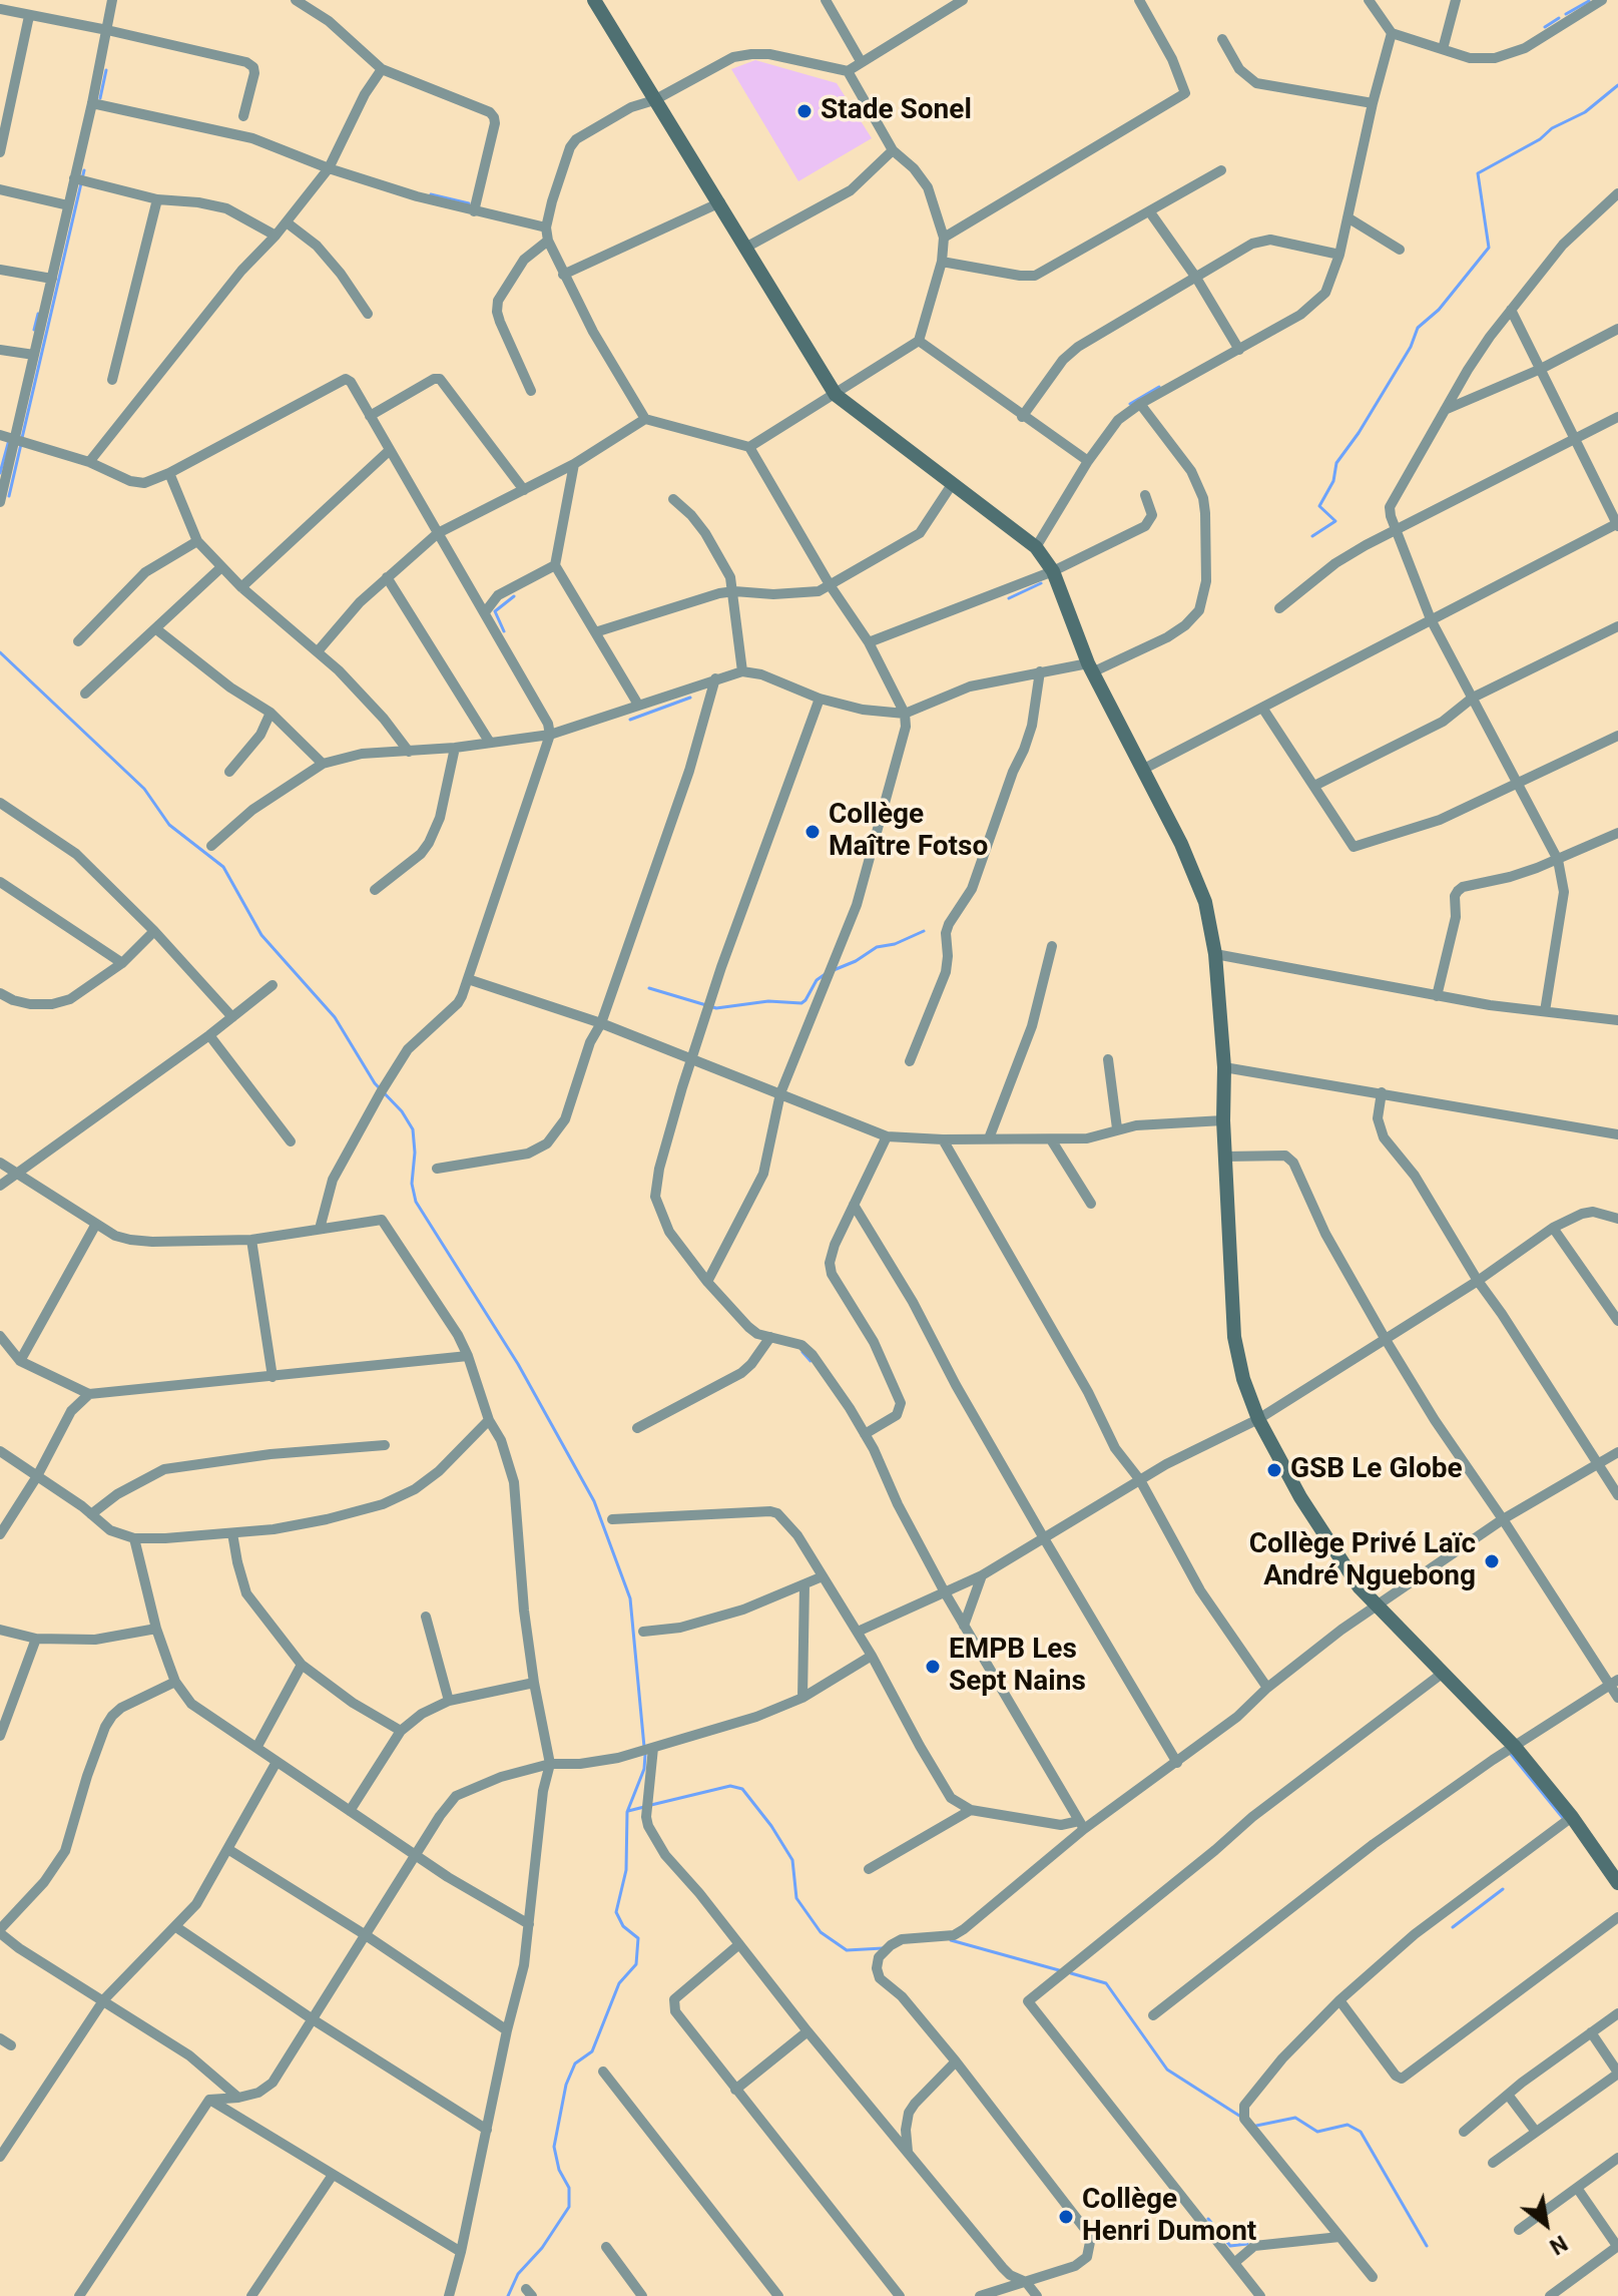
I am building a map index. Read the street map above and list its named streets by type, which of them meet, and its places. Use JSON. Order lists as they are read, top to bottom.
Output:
{
  "places": [
    "Stade Sonel",
    "Collège Maître Fotso",
    "GSB Le Globe",
    "Collège Privé Laïc André Nguebong",
    "EMPB Les Sept Nains",
    "Collège Henri Dumont"
  ],
  "north": "bottom right"
}
